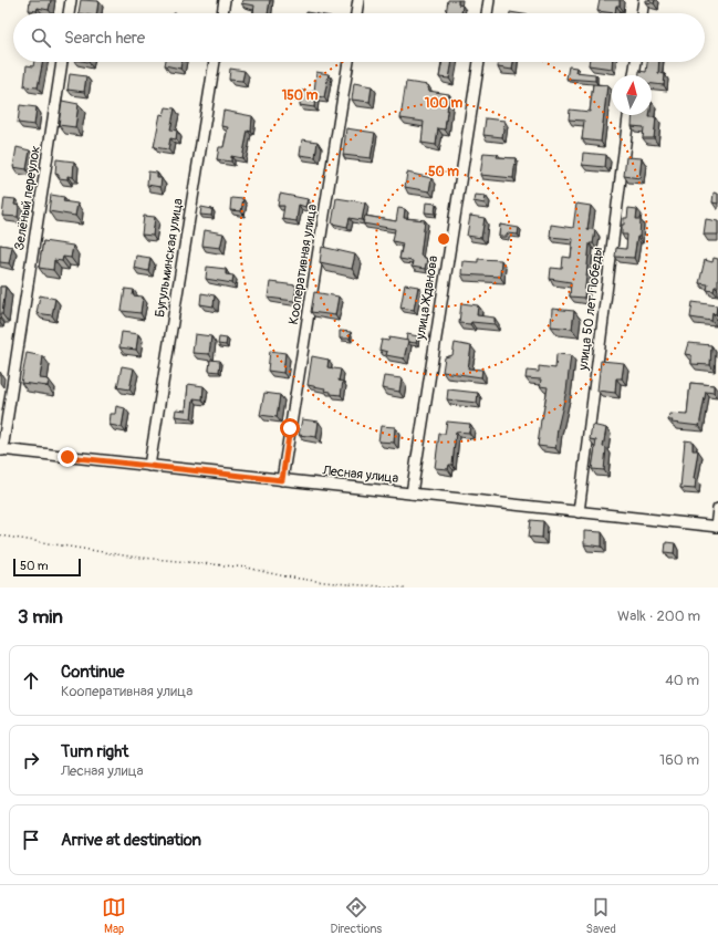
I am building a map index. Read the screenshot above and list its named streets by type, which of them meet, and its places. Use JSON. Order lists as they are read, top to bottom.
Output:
{
  "streets": {
    "street": [
      "Зелёный переулок",
      "Бугульминская улица",
      "Кооперативная улица",
      "улица Жданова",
      "улица 50 лет Победы",
      "Лесная улица"
    ]
  },
  "crossings": [
    ["Зелёный переулок", "Лесная улица"],
    ["Бугульминская улица", "Лесная улица"],
    ["Кооперативная улица", "Лесная улица"],
    ["улица Жданова", "Лесная улица"],
    ["улица 50 лет Победы", "Лесная улица"]
  ],
  "scale_bar": "50 m",
  "north": "top",
  "page": {
    "search": "Search here",
    "scale": "50 m",
    "heading": ["3 min", "Walk · 200 m"],
    "list": [
      ["Continue", "Кооперативная улица", "40 m"],
      ["Turn right", "Лесная улица", "160 m"],
      "Arrive at destination"
    ],
    "nav": ["Map", "Directions", "Saved"]
  },
  "rings": ["150 m", "100 m", "50 m"]
}
